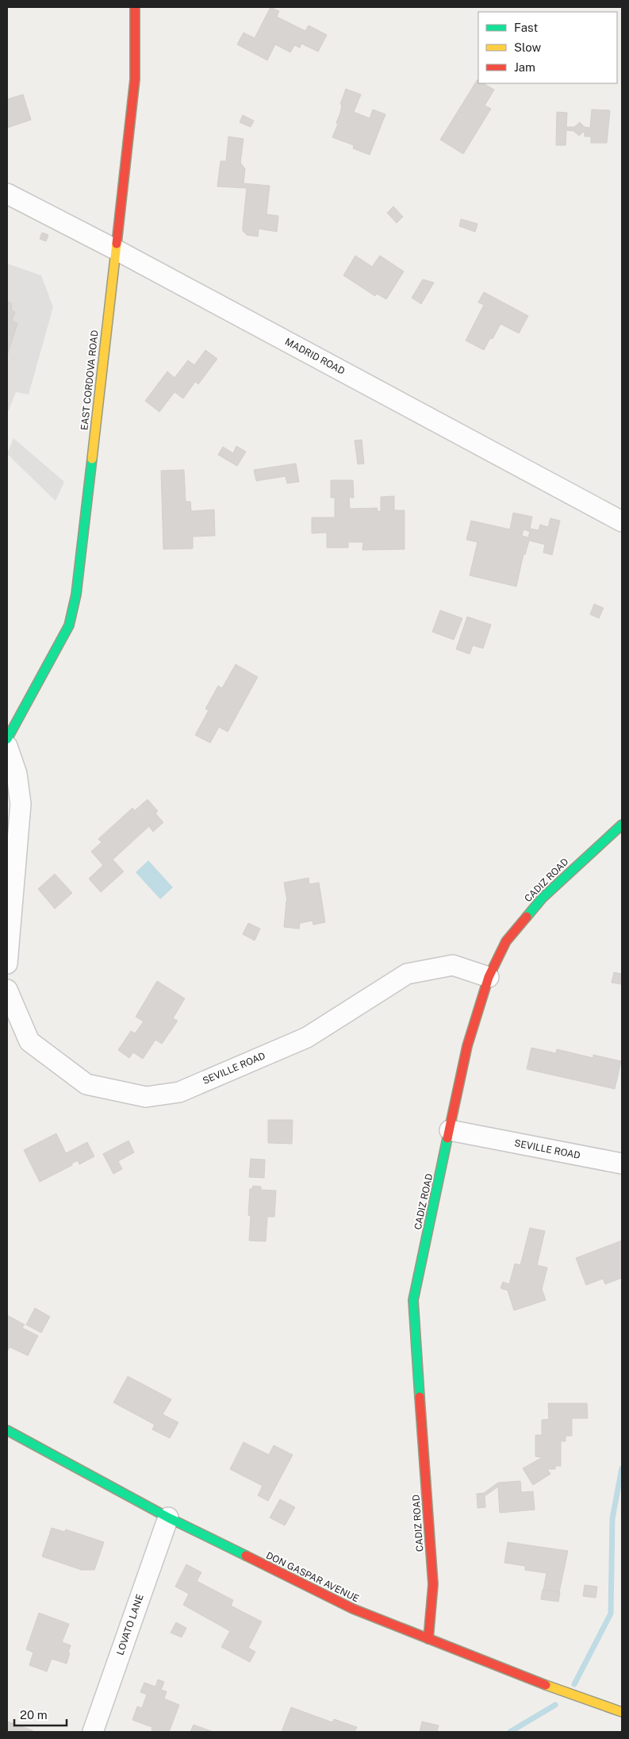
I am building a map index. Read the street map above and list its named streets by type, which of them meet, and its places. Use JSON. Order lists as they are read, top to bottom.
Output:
{
  "streets": {
    "street": [
      "MADRID ROAD",
      "EAST CORDOVA ROAD",
      "CADIZ ROAD",
      "SEVILLE ROAD",
      "DON GASPAR AVENUE",
      "LOVATO LANE"
    ]
  },
  "crossings": [
    ["MADRID ROAD", "EAST CORDOVA ROAD"],
    ["CADIZ ROAD", "SEVILLE ROAD"],
    ["CADIZ ROAD", "DON GASPAR AVENUE"],
    ["DON GASPAR AVENUE", "LOVATO LANE"]
  ],
  "legend": ["Fast", "Slow", "Jam"],
  "scale_bar": "20 m"
}
